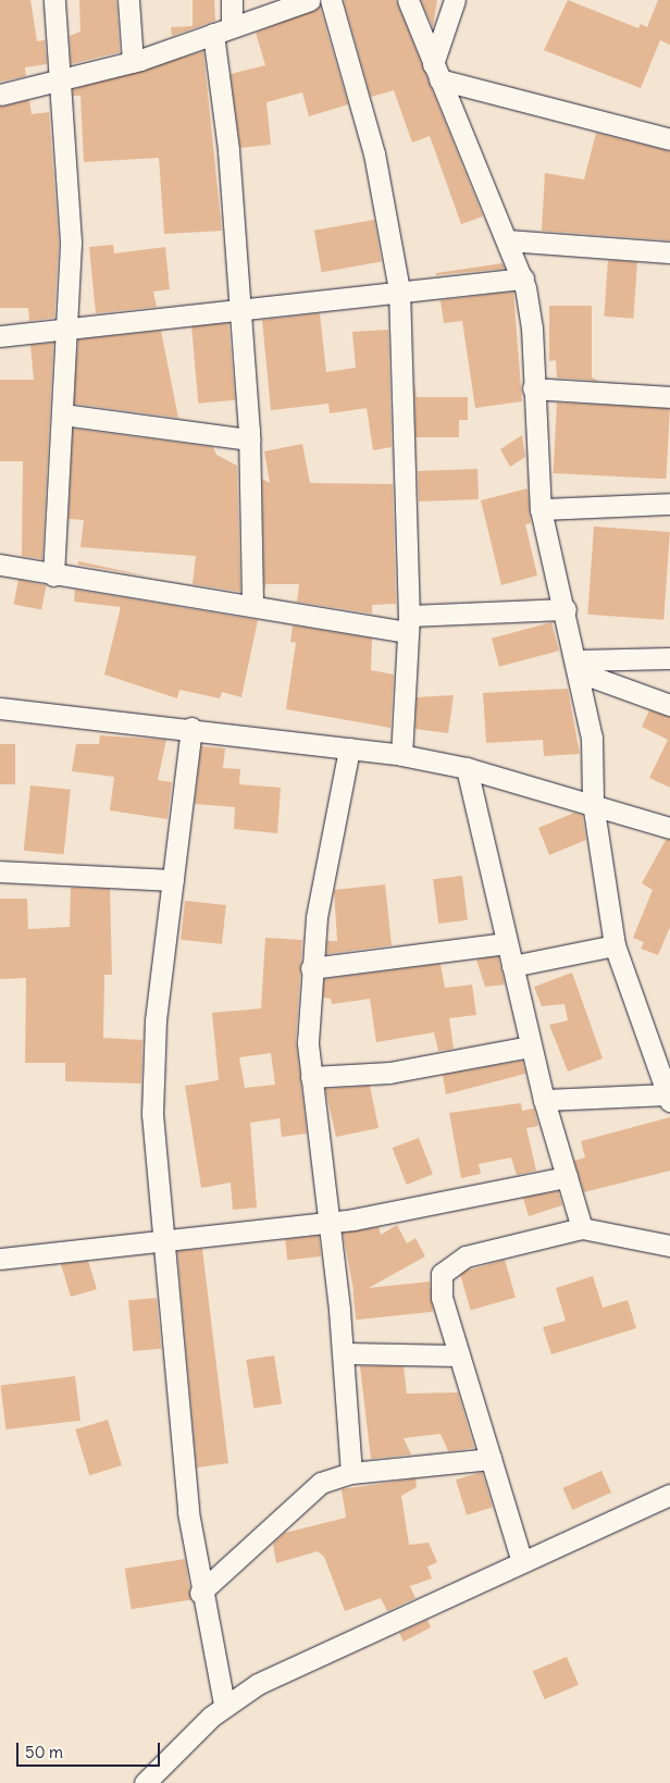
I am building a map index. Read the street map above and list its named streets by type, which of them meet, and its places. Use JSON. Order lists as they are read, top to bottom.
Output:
{
  "scale_bar": "50 m"
}
